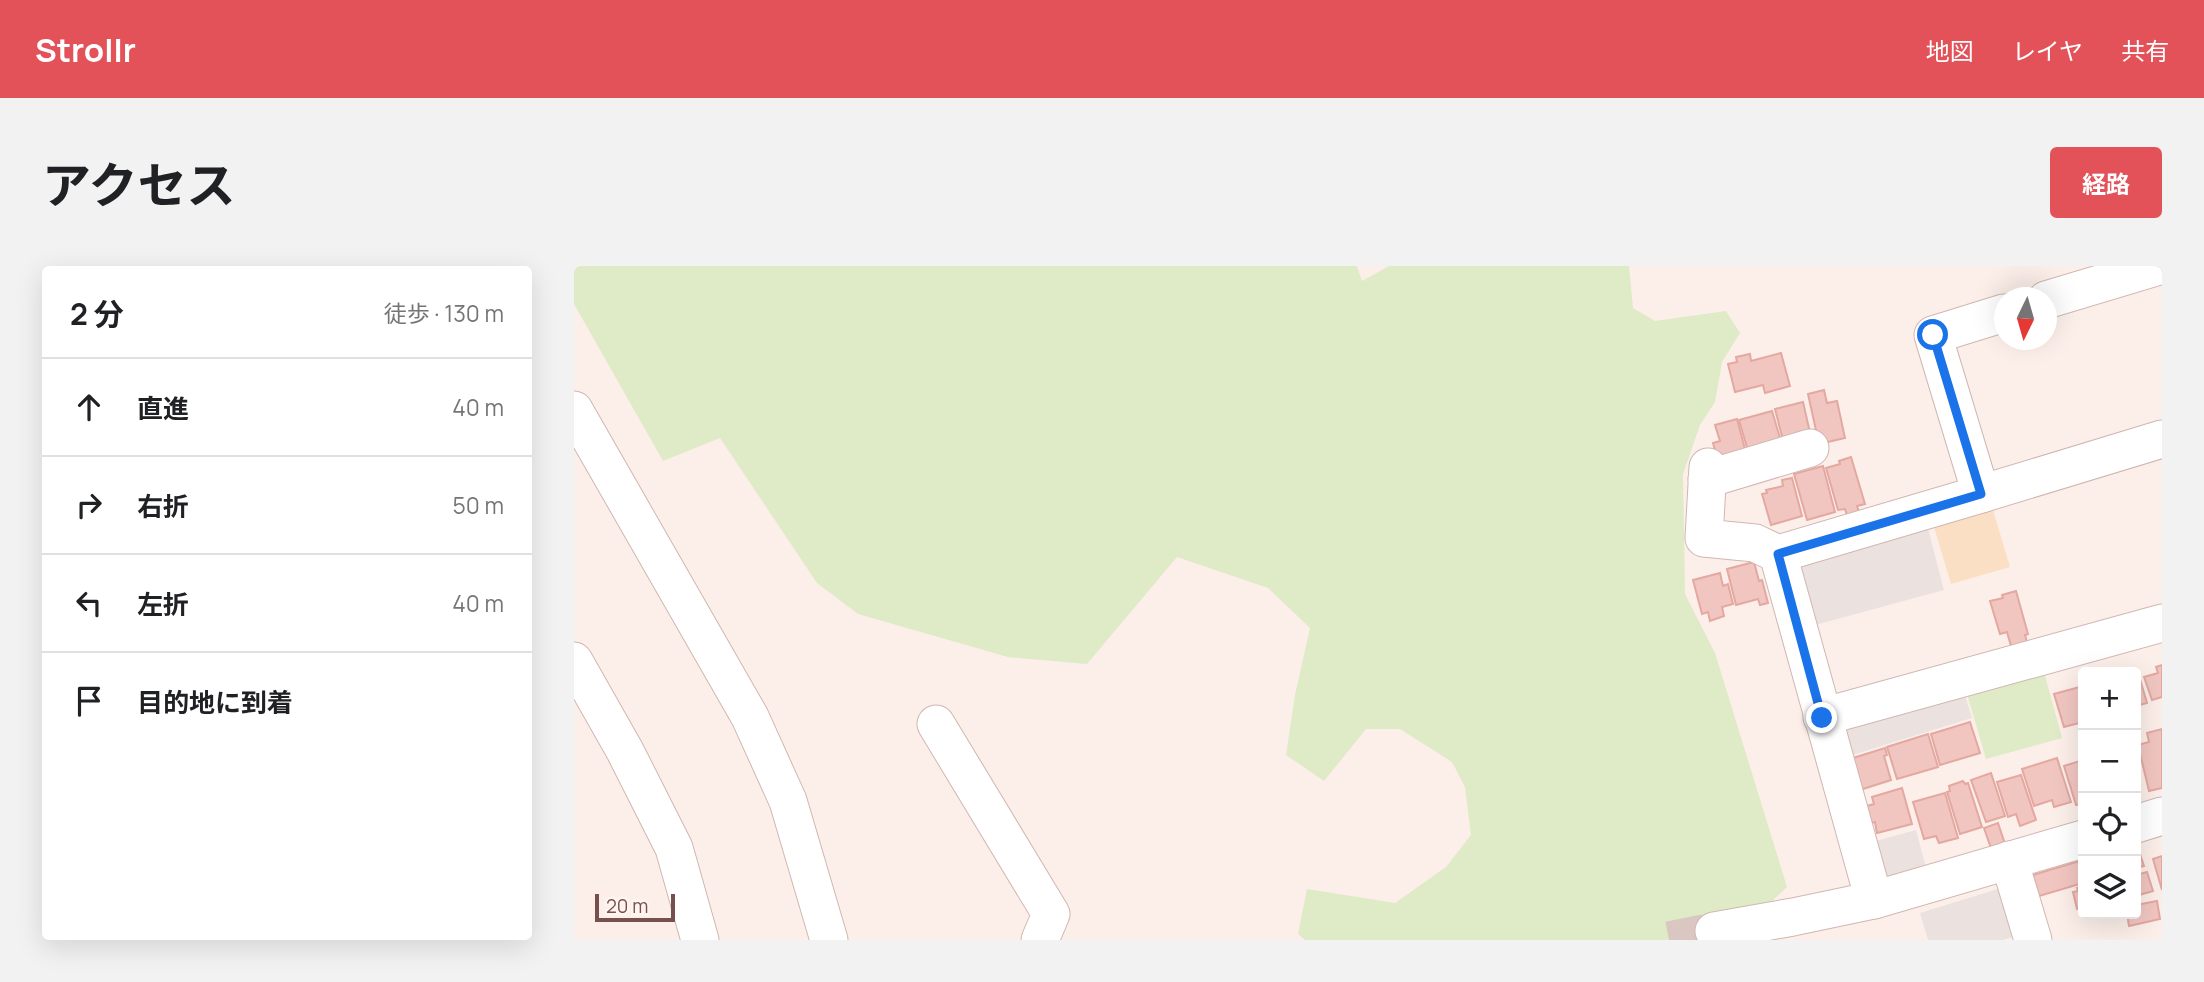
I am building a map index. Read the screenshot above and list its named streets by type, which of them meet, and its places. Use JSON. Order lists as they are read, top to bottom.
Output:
{
  "scale_bar": "20 m",
  "north": "bottom",
  "page": {
    "header": "Strollr",
    "nav": ["地図", "レイヤ", "共有"],
    "title": "アクセス",
    "buttons": "経路",
    "heading": ["2 分", "徒歩 · 130 m"],
    "list": [
      ["直進", "40 m"],
      ["右折", "50 m"],
      ["左折", "40 m"],
      "目的地に到着"
    ],
    "map_buttons": ["+", "−"],
    "scale": "20 m"
  }
}
